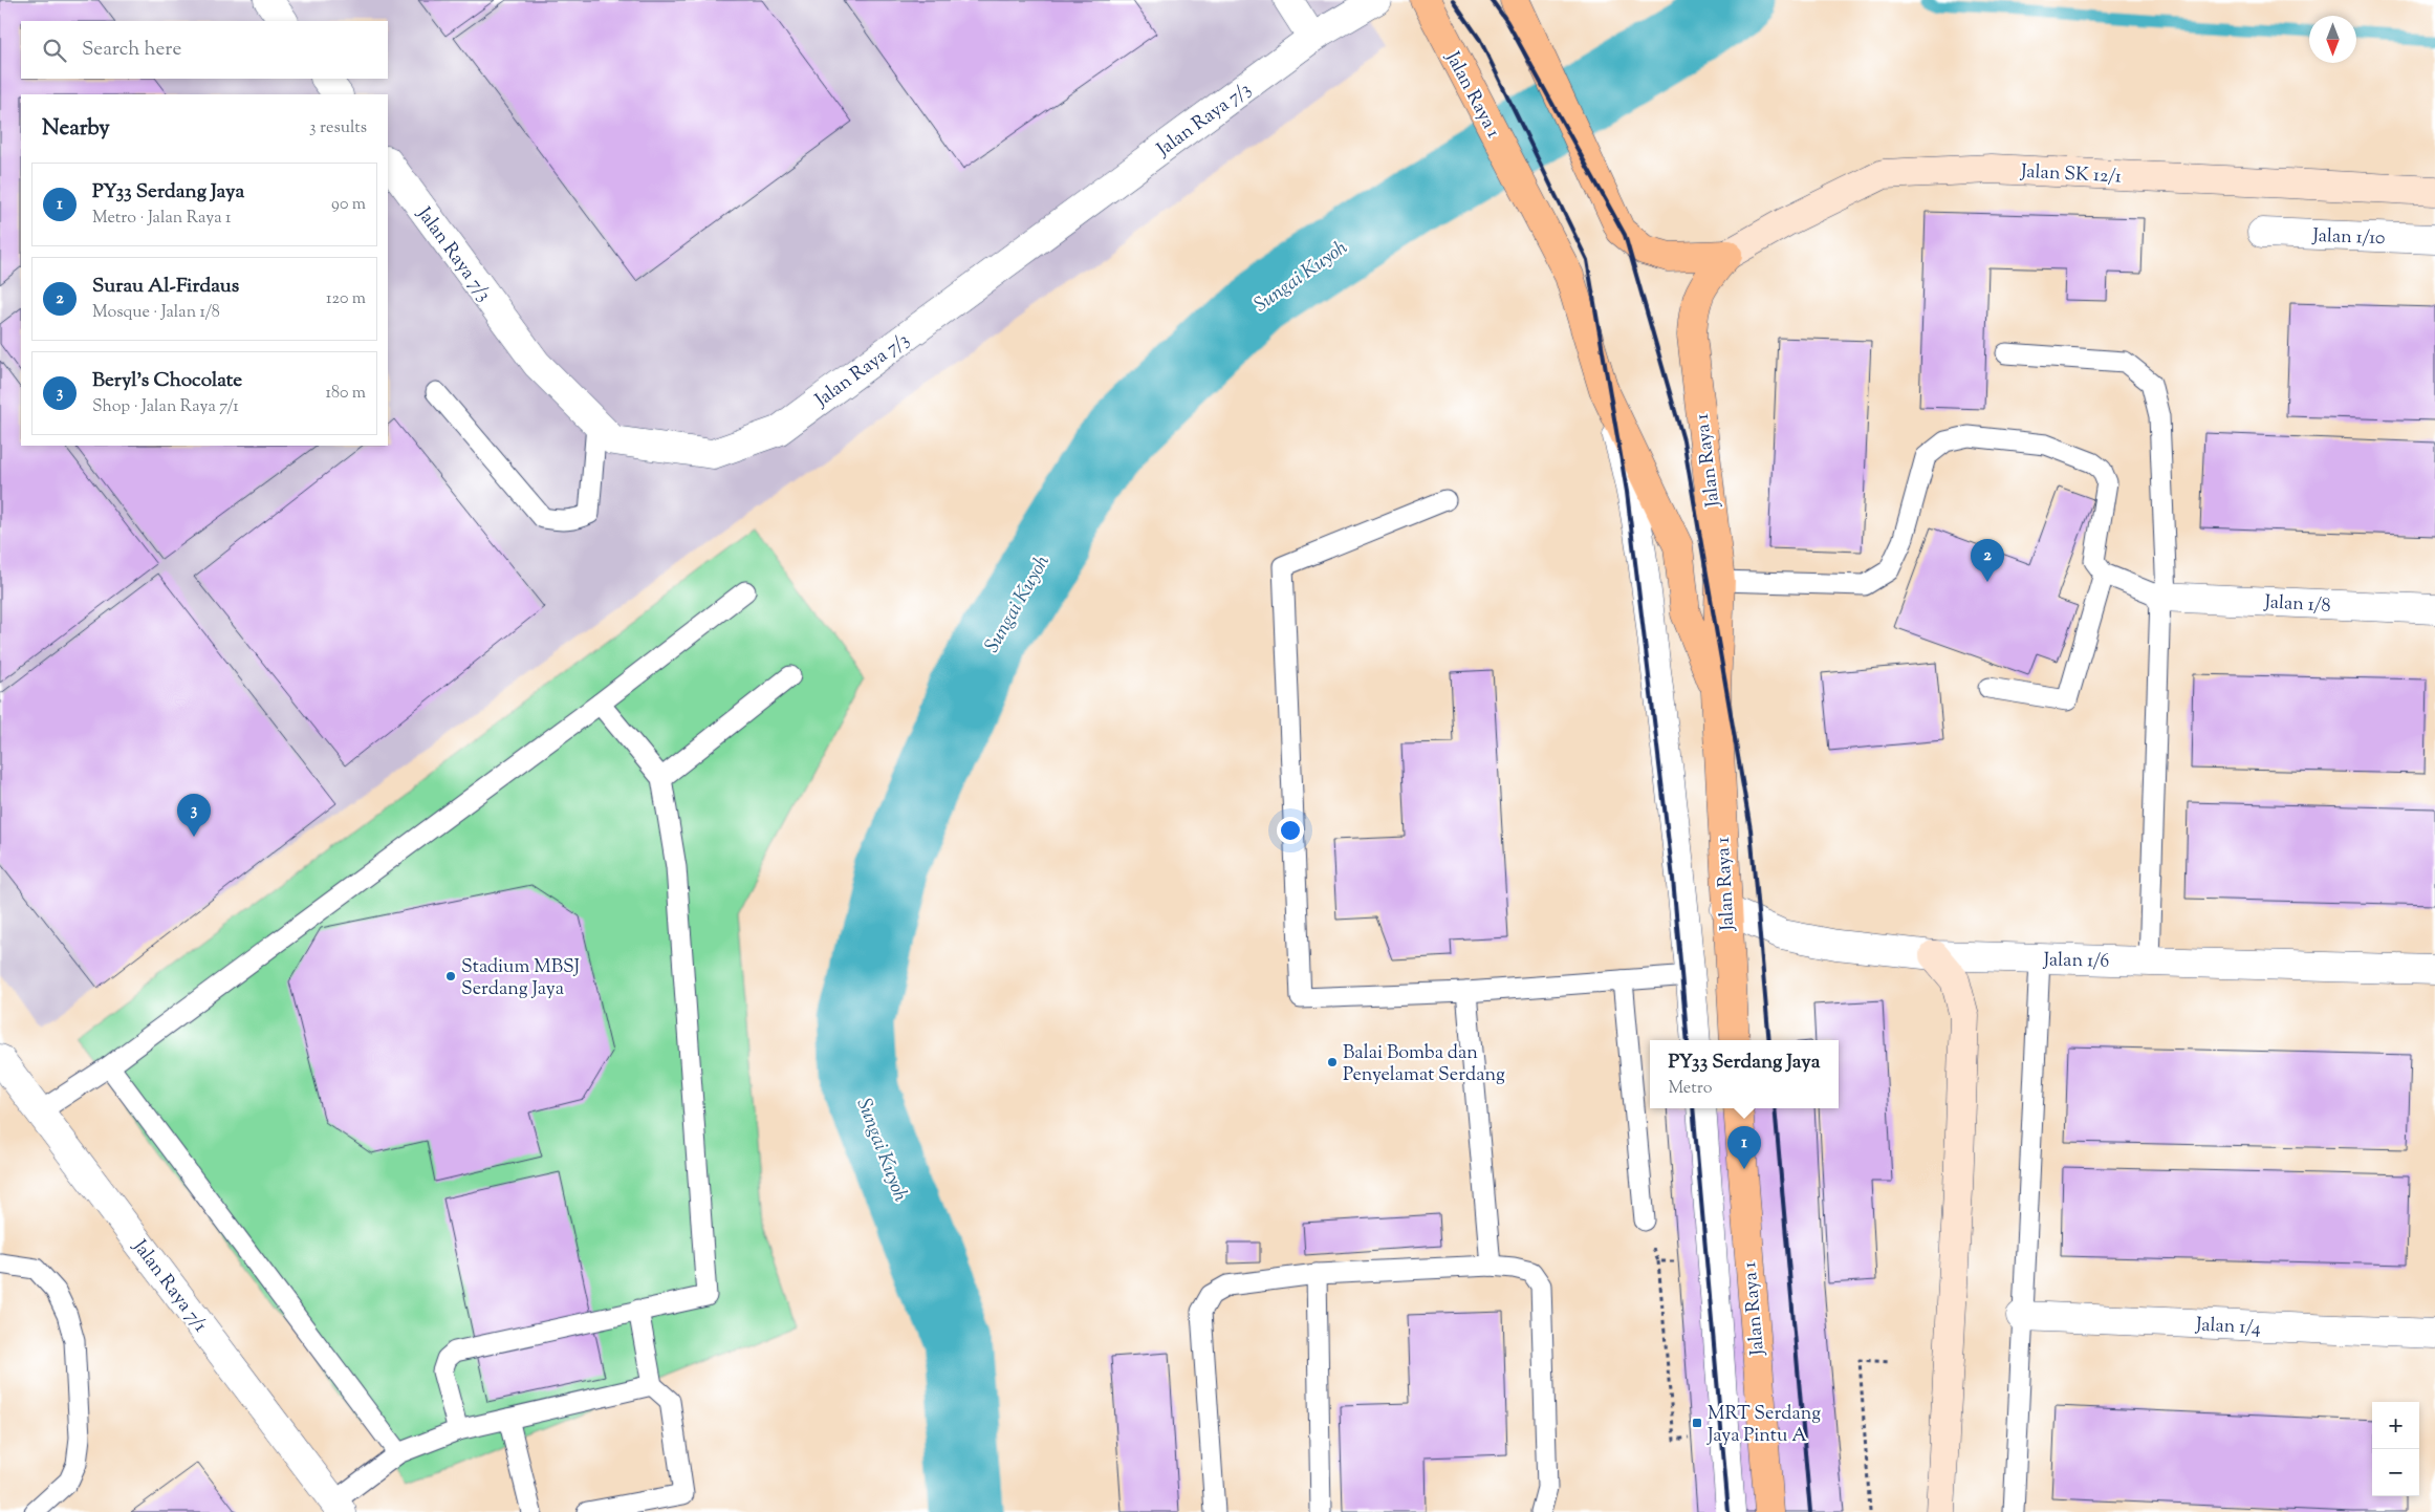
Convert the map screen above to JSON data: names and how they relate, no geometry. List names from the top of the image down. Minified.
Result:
{"streets":{"main road":["Jalan Raya 1","Jalan SK 12/1"],"street":["Jalan Raya 7/3","Jalan 1/10","Jalan 1/8","Jalan 1/6","Jalan Raya 7/1","Jalan 1/4"]},"crossings":[["Jalan Raya 1","Jalan SK 12/1"],["Jalan Raya 1","Jalan 1/6"]],"water":["Sungai Kuyoh"],"places":{"other":["Stadium MBSJ Serdang Jaya","Balai Bomba dan Penyelamat Serdang"],"transit":["MRT Serdang Jaya Pintu A"]},"north":"bottom","page":{"search":"Search here","heading":["Nearby","3 results"],"list":[{"mark":"1","name":"PY33 Serdang Jaya","note":"Metro · Jalan Raya 1","value":"90 m"},{"mark":"2","name":"Surau Al-Firdaus","note":"Mosque · Jalan 1/8","value":"120 m"},{"mark":"3","name":"Beryl's Chocolate","note":"Shop · Jalan Raya 7/1","value":"180 m"}],"pins":["2","3","1"],"popup":["PY33 Serdang Jaya","Metro"],"map_buttons":["+","−"]}}
